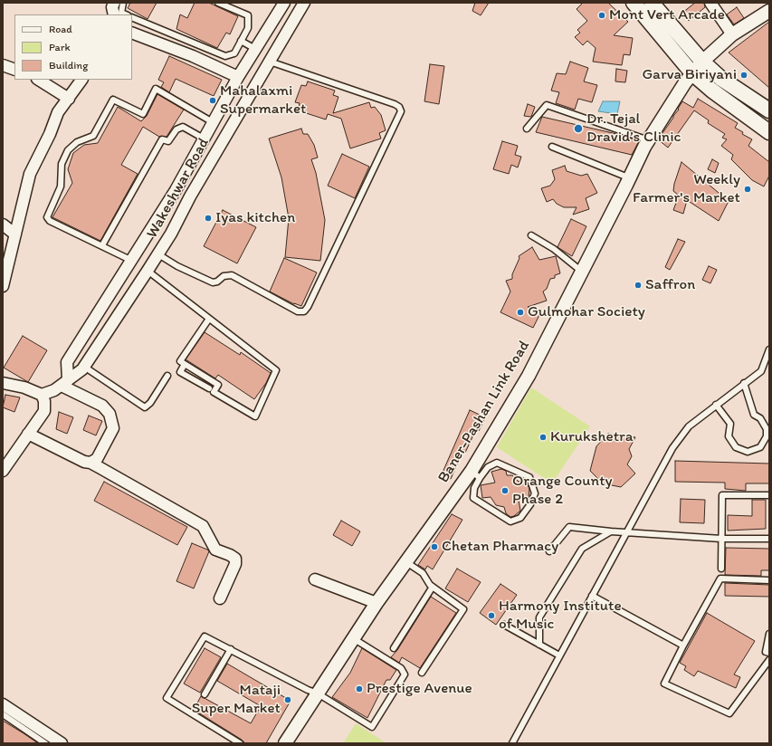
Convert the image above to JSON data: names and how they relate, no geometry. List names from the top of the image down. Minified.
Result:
{"streets":{"street":["Wakeshwar Road","Baner-Pashan Link Road"]},"places":["Mont Vert Arcade","Garva Biriyani","Mahalaxmi Supermarket","Dr. Tejal Dravid’s Clinic","Weekly Farmer's Market","Iyas kitchen","Saffron","Gulmohar Society","Kurukshetra","Orange County Phase 2","Chetan Pharmacy","Harmony Institute of Music","Prestige Avenue","Mataji Super Market"],"legend":["Road","Park","Building"]}
